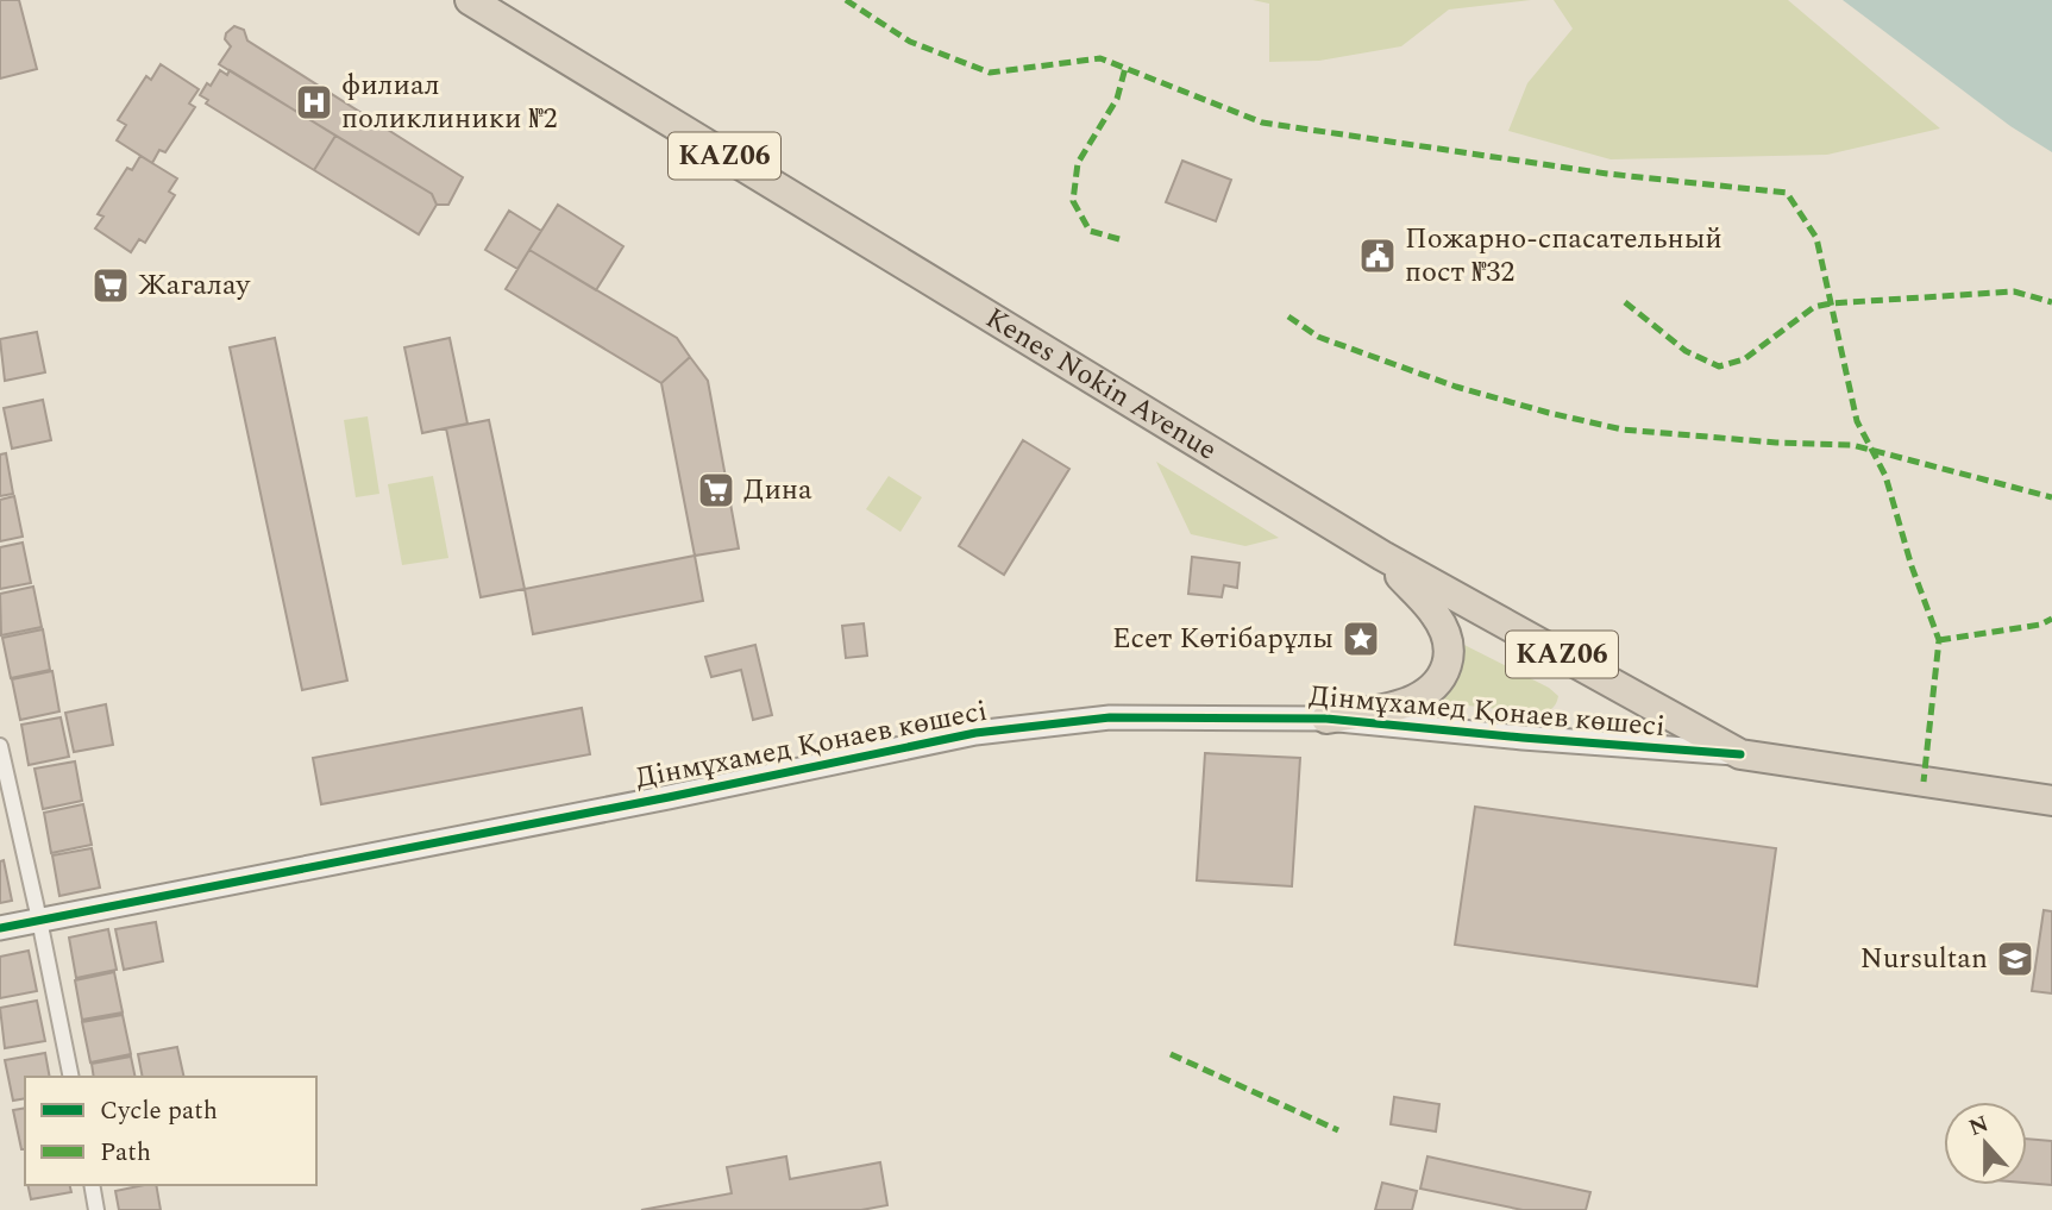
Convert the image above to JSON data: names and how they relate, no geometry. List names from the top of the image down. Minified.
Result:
{"streets":{"highway":["KАZ06","Kenes Nokin Avenue","Дінмұхамед Қонаев көшесі"]},"crossings":[["Kenes Nokin Avenue","Дінмұхамед Қонаев көшесі"]],"places":{"hospital":["филиал поликлиники №2"],"public building":["Пожарно-спасательный пост №32"],"supermarket":["Жагалау","Дина"],"place":["Есет Көтібарұлы"],"school or university":["Nursultan"]},"legend":["Cycle path","Path"],"north":"top"}
